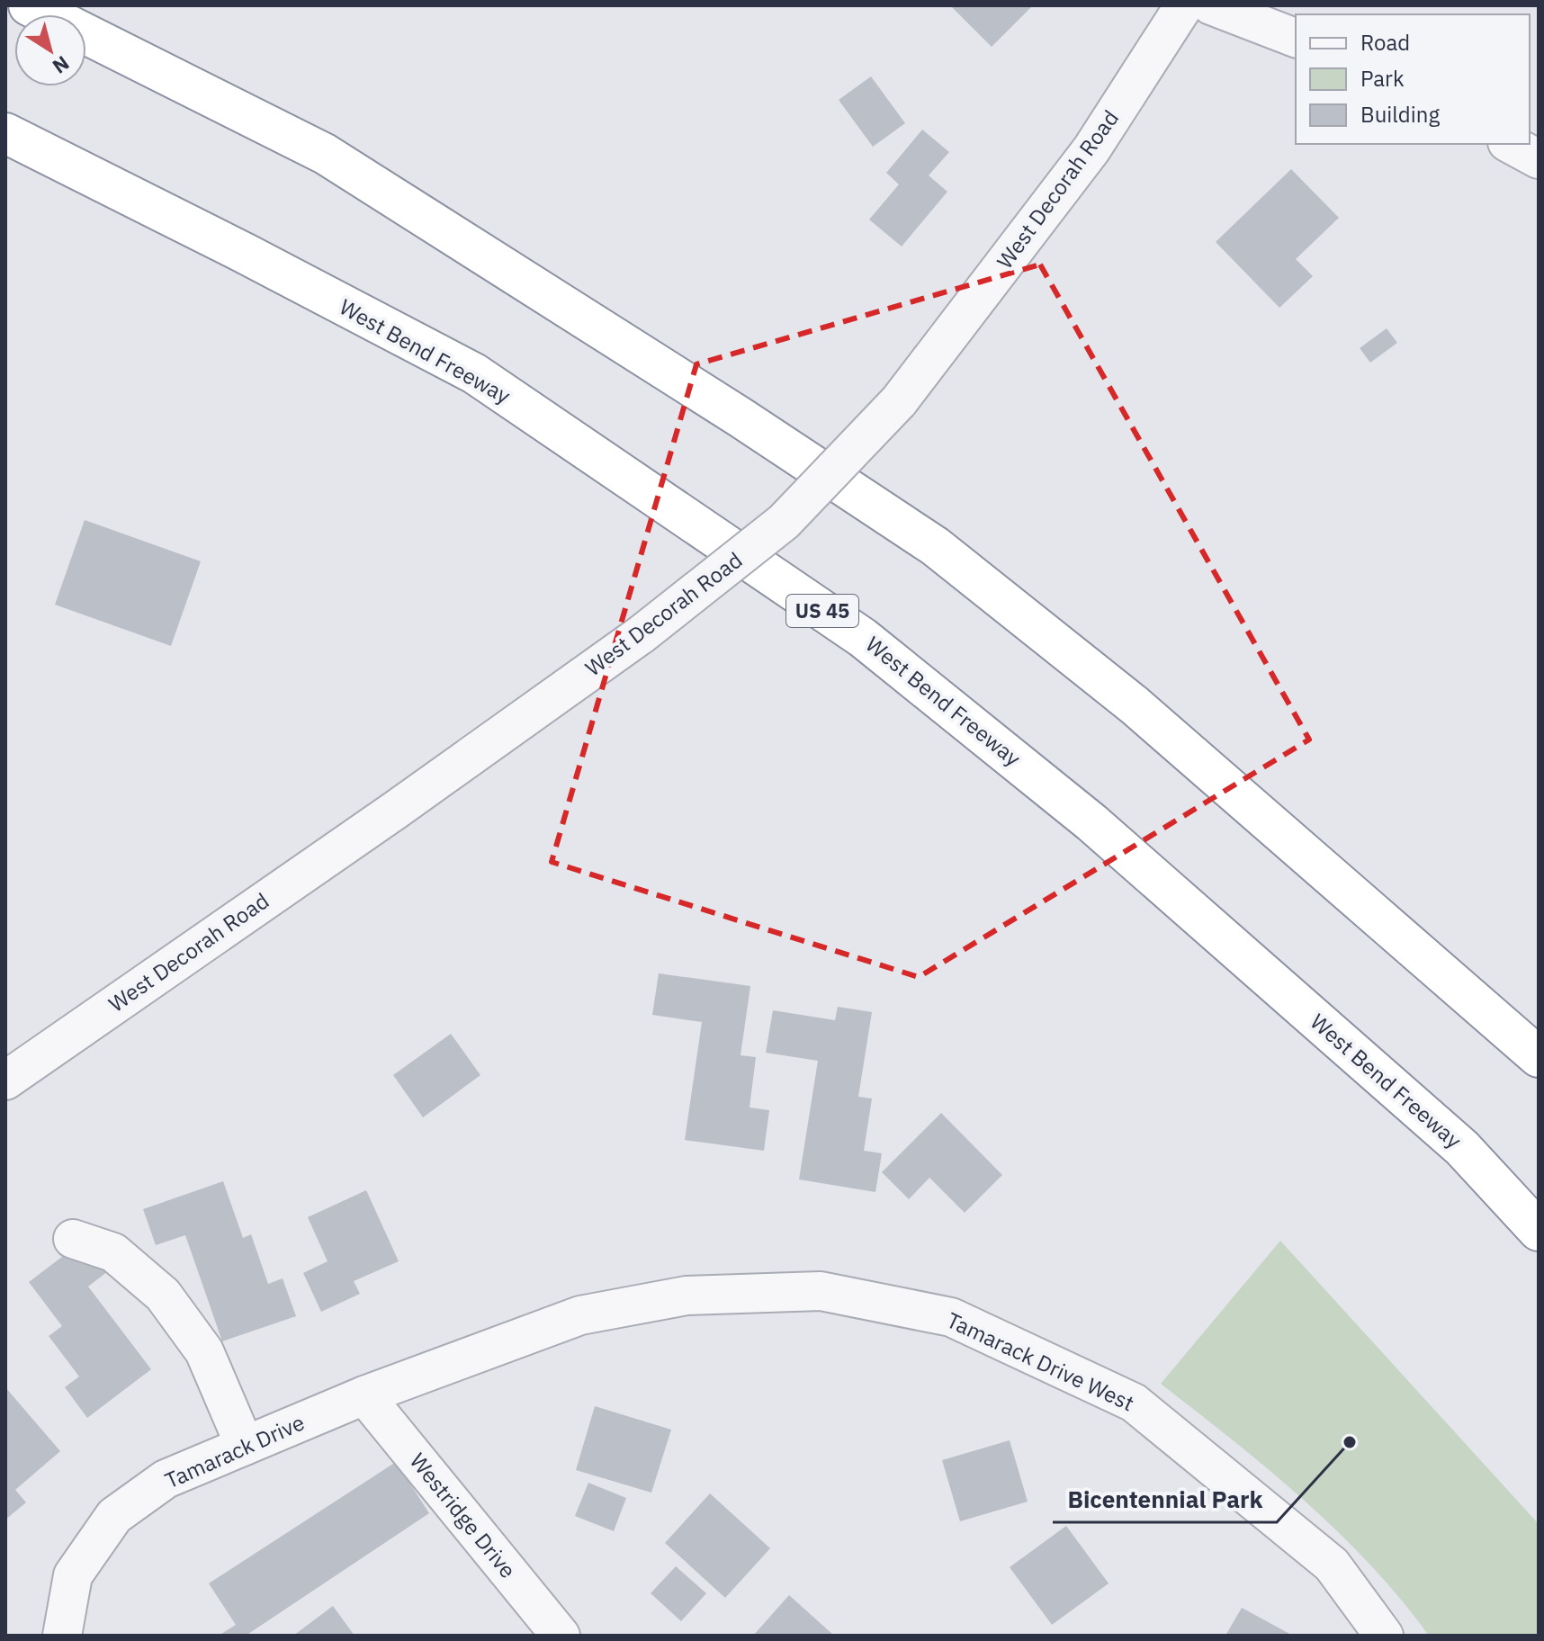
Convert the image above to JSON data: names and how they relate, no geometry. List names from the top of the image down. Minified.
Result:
{"streets":{"highway":["West Bend Freeway","US 45"],"street":["West Decorah Road","Tamarack Drive West","Tamarack Drive","Westridge Drive"]},"crossings":[["Tamarack Drive West","Tamarack Drive"],["Tamarack Drive West","Westridge Drive"],["Tamarack Drive","Westridge Drive"]],"places":["Bicentennial Park"],"legend":["Road","Park","Building"],"north":"bottom right"}
